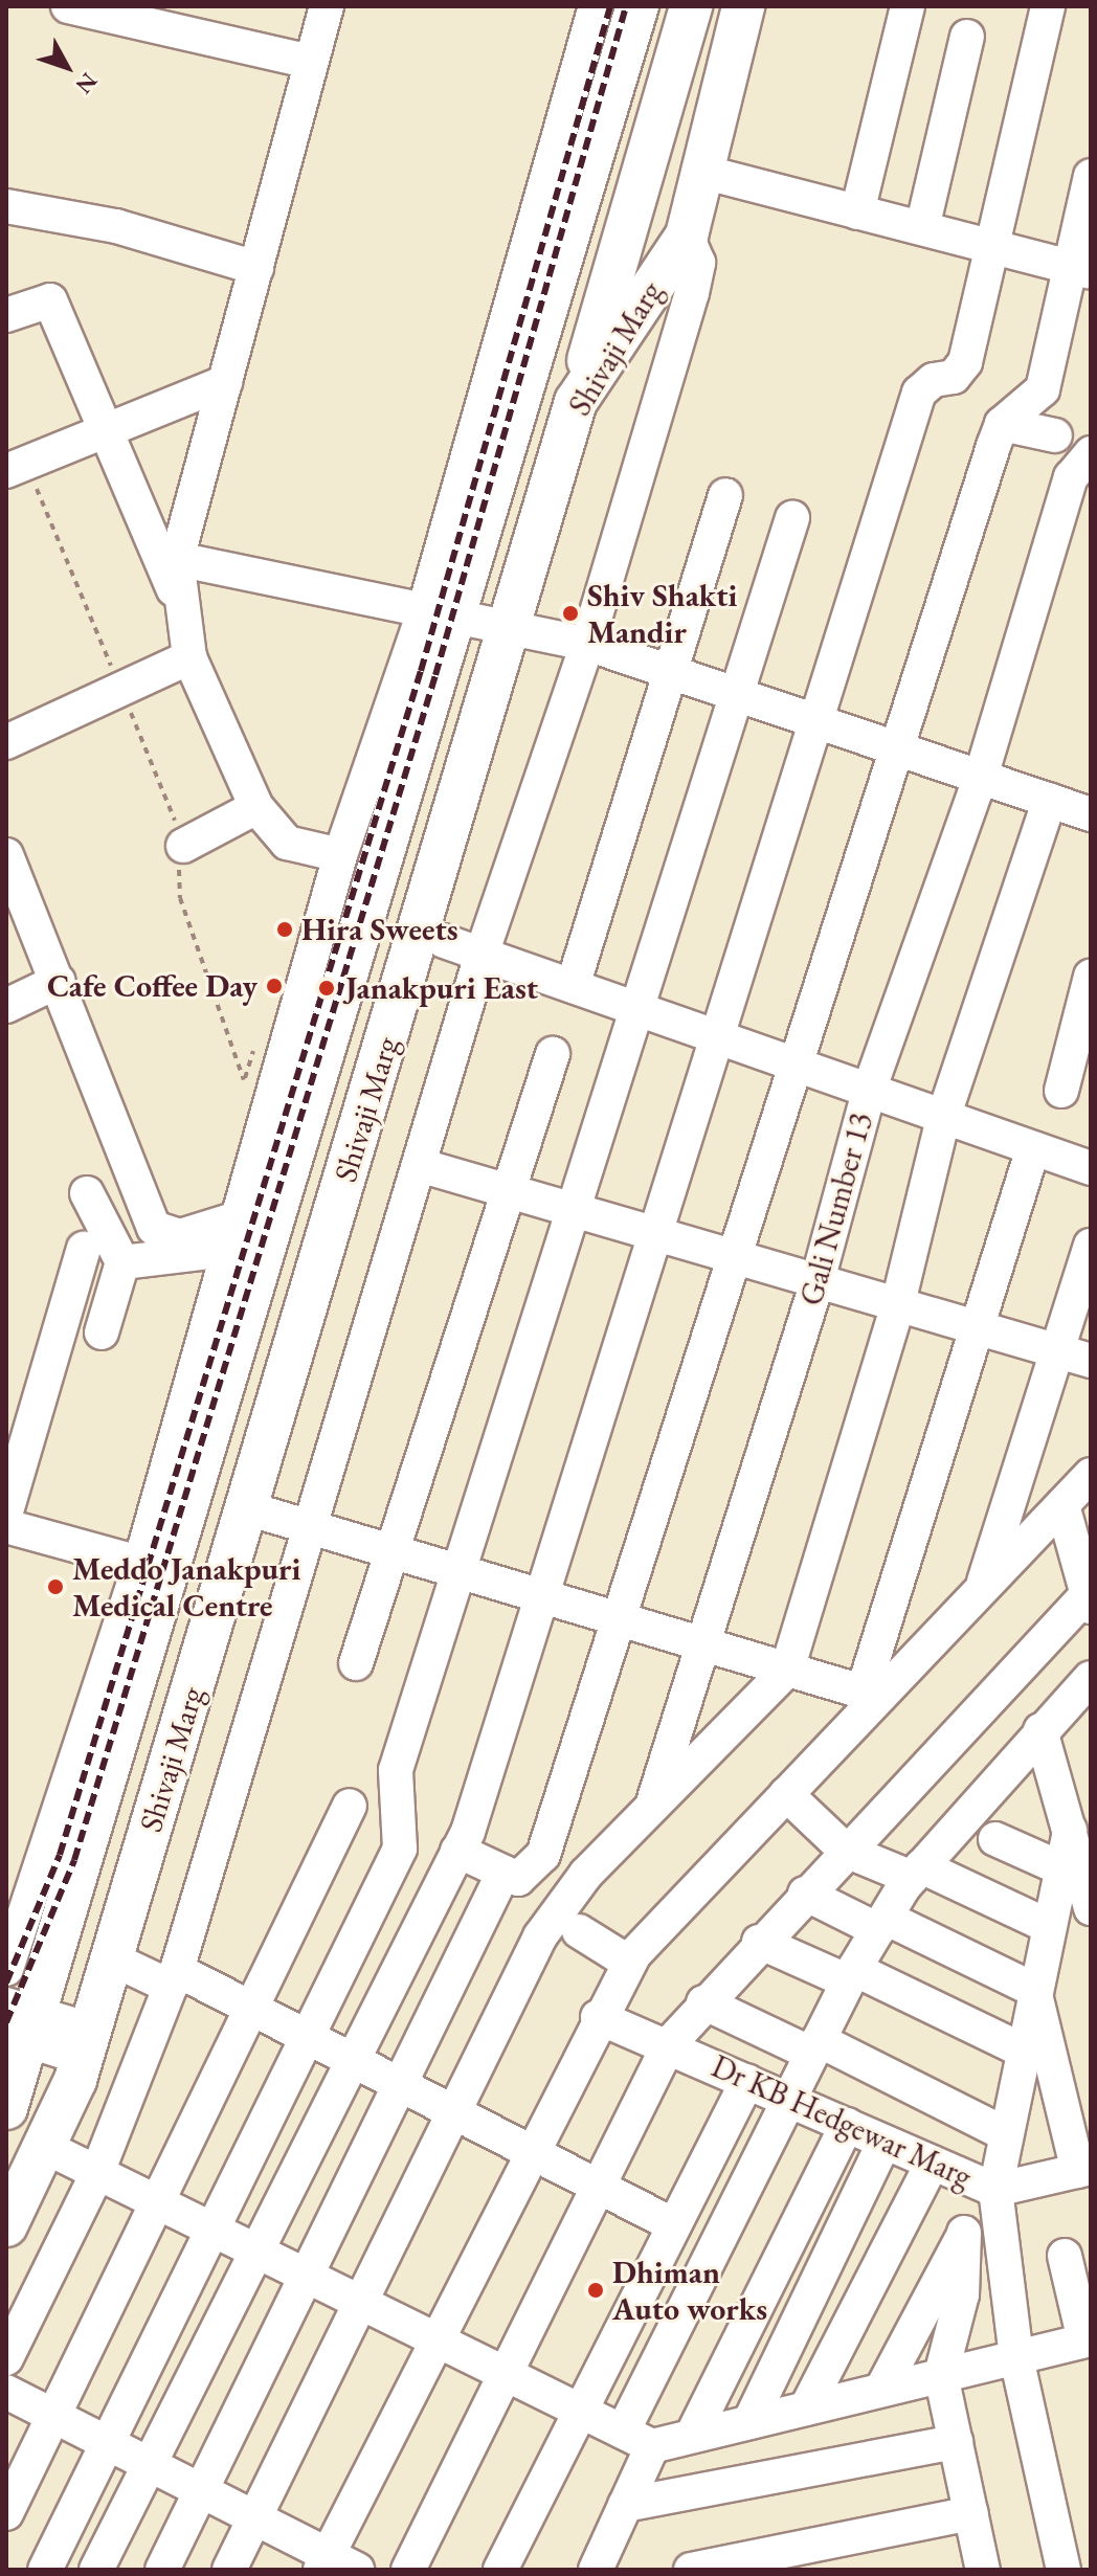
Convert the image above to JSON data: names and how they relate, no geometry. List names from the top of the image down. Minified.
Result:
{"streets":{"main road":["Shivaji Marg"],"street":["Gali Number 13","Dr KB Hedgewar Marg"]},"places":["Shiv Shakti Mandir","Hira Sweets","Cafe Coffee Day","Janakpuri East","Meddo Janakpuri Medical Centre","Dhiman Auto works"],"north":"bottom right"}
